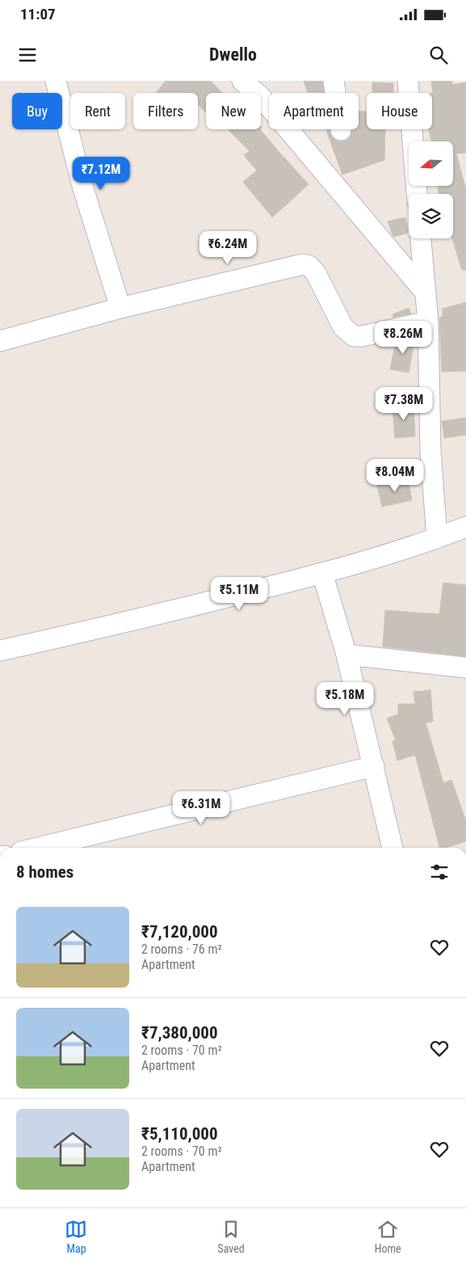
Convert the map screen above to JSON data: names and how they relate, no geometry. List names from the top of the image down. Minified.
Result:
{"north":"left","page":{"status":"11:07","header":"Dwello","chip":["Buy","Rent","Filters","New","Apartment","House"],"price":["₹7.12M","₹6.24M","₹8.26M","₹7.38M","₹8.04M","₹5.11M","₹5.18M","₹6.31M"],"heading":"8 homes","list":[{"name":"₹7,120,000","note":"2 rooms · 76 m² · Apartment"},{"name":"₹7,380,000","note":"2 rooms · 70 m² · Apartment"},{"name":"₹5,110,000","note":"2 rooms · 70 m² · Apartment"}],"tabs":["Map","Saved","Home"]}}
